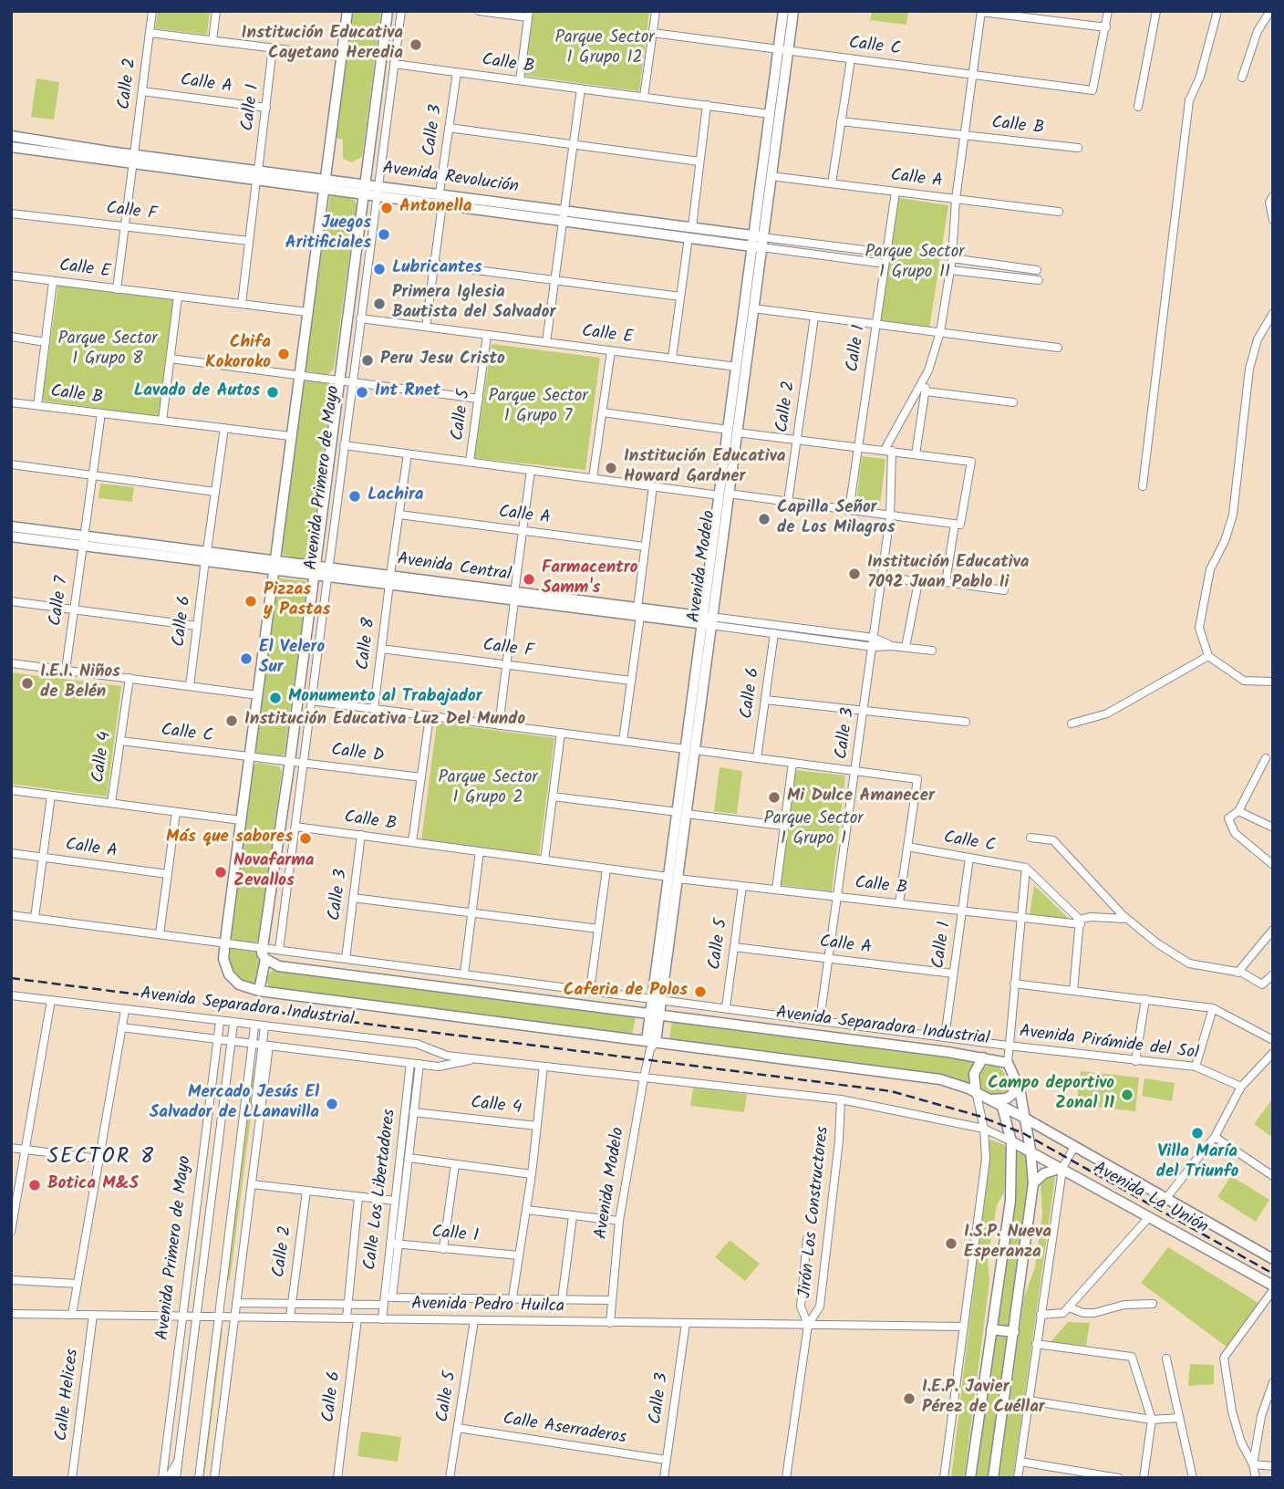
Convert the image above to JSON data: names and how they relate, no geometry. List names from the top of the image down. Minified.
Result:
{"streets":{"main road":["Avenida Revolución","Avenida Primero de Mayo","Avenida Modelo","Avenida Central","Avenida Separadora Industrial","Avenida La Unión"],"street":["Calle C","Calle B","Calle 2","Calle A","Calle 1","Calle 3","Calle F","Calle E","Calle 5","Calle 7","Calle 6","Calle 8","Calle D","Calle 4","Avenida Pirámide del Sol","Calle Los Libertadores","Jirón Los Constructores","Avenida Pedro Huilca","Calle Helices","Calle Aserraderos"]},"crossings":[["Calle C","Calle 1"],["Calle C","Avenida Primero de Mayo"],["Calle C","Avenida Modelo"],["Calle C","Calle D"],["Calle C","Calle 4"],["Calle B","Calle 1"],["Calle B","Calle 3"],["Calle B","Calle 5"],["Calle B","Avenida Primero de Mayo"],["Calle B","Avenida Modelo"],["Calle 2","Calle A"],["Calle 2","Avenida Revolución"],["Calle 2","Avenida Pedro Huilca"],["Calle A","Calle 1"],["Calle A","Calle 3"],["Calle A","Calle 5"],["Calle A","Avenida Modelo"],["Calle 1","Avenida Revolución"],["Calle 1","Avenida Separadora Industrial"],["Calle 1","Calle Los Libertadores"],["Calle 3","Avenida Revolución"],["Calle 3","Avenida Central"],["Calle 3","Avenida Separadora Industrial"],["Calle 3","Avenida Pedro Huilca"],["Calle 3","Calle Aserraderos"],["Avenida Revolución","Avenida Primero de Mayo"],["Avenida Revolución","Avenida Modelo"],["Calle F","Calle 8"],["Calle E","Calle 5"],["Calle E","Avenida Primero de Mayo"],["Calle E","Avenida Modelo"],["Calle 5","Avenida Separadora Industrial"],["Calle 5","Avenida Pedro Huilca"],["Calle 5","Calle Aserraderos"],["Avenida Primero de Mayo","Avenida Central"],["Avenida Primero de Mayo","Calle D"],["Avenida Primero de Mayo","Avenida Separadora Industrial"],["Avenida Primero de Mayo","Avenida Pedro Huilca"],["Avenida Modelo","Avenida Central"],["Avenida Modelo","Avenida Separadora Industrial"],["Avenida Modelo","Avenida Pedro Huilca"],["Avenida Central","Calle 7"],["Avenida Central","Calle 6"],["Avenida Central","Calle 8"],["Calle 6","Avenida Pedro Huilca"],["Calle 4","Calle Los Libertadores"],["Avenida Separadora Industrial","Avenida Pirámide del Sol"],["Avenida Separadora Industrial","Calle Los Libertadores"],["Avenida Separadora Industrial","Avenida La Unión"],["Avenida Separadora Industrial","Jirón Los Constructores"],["Calle Los Libertadores","Avenida Pedro Huilca"],["Jirón Los Constructores","Avenida Pedro Huilca"],["Avenida Pedro Huilca","Calle Helices"]],"districts":["SECTOR 8"],"parks":["Parque Sector 1 Grupo 12","Parque Sector 1 Grupo 11","Parque Sector 1 Grupo 8","Parque Sector 1 Grupo 7","Parque Sector 1 Grupo 2","Parque Sector 1 Grupo 1"],"places":["Institución Educativa Cayetano Heredia","Antonella","Juegos Aritificiales","Lubricantes","Primera Iglesia Bautista del Salvador","Chifa Kokoroko","Peru Jesu Cristo","Lavado de Autos","Int Rnet","Institución Educativa Howard Gardner","Lachira","Capilla Señor de Los Milagros","Institución Educativa 7092 Juan Pablo Ii","Farmacentro Samm's","Pizzas y Pastas","El Velero Sur","I.E.I. Niños de Belén","Monumento al Trabajador","Institución Educativa Luz Del Mundo","Mi Dulce Amanecer","Más que sabores","Novafarma Zevallos","Caferia de Polos","Campo deportivo Zonal 11","Mercado Jesús El Salvador de LLanavilla","Villa María del Triunfo","Botica M&S","I.S.P. Nueva Esperanza","I.E.P. Javier Pérez de Cuéllar"]}
